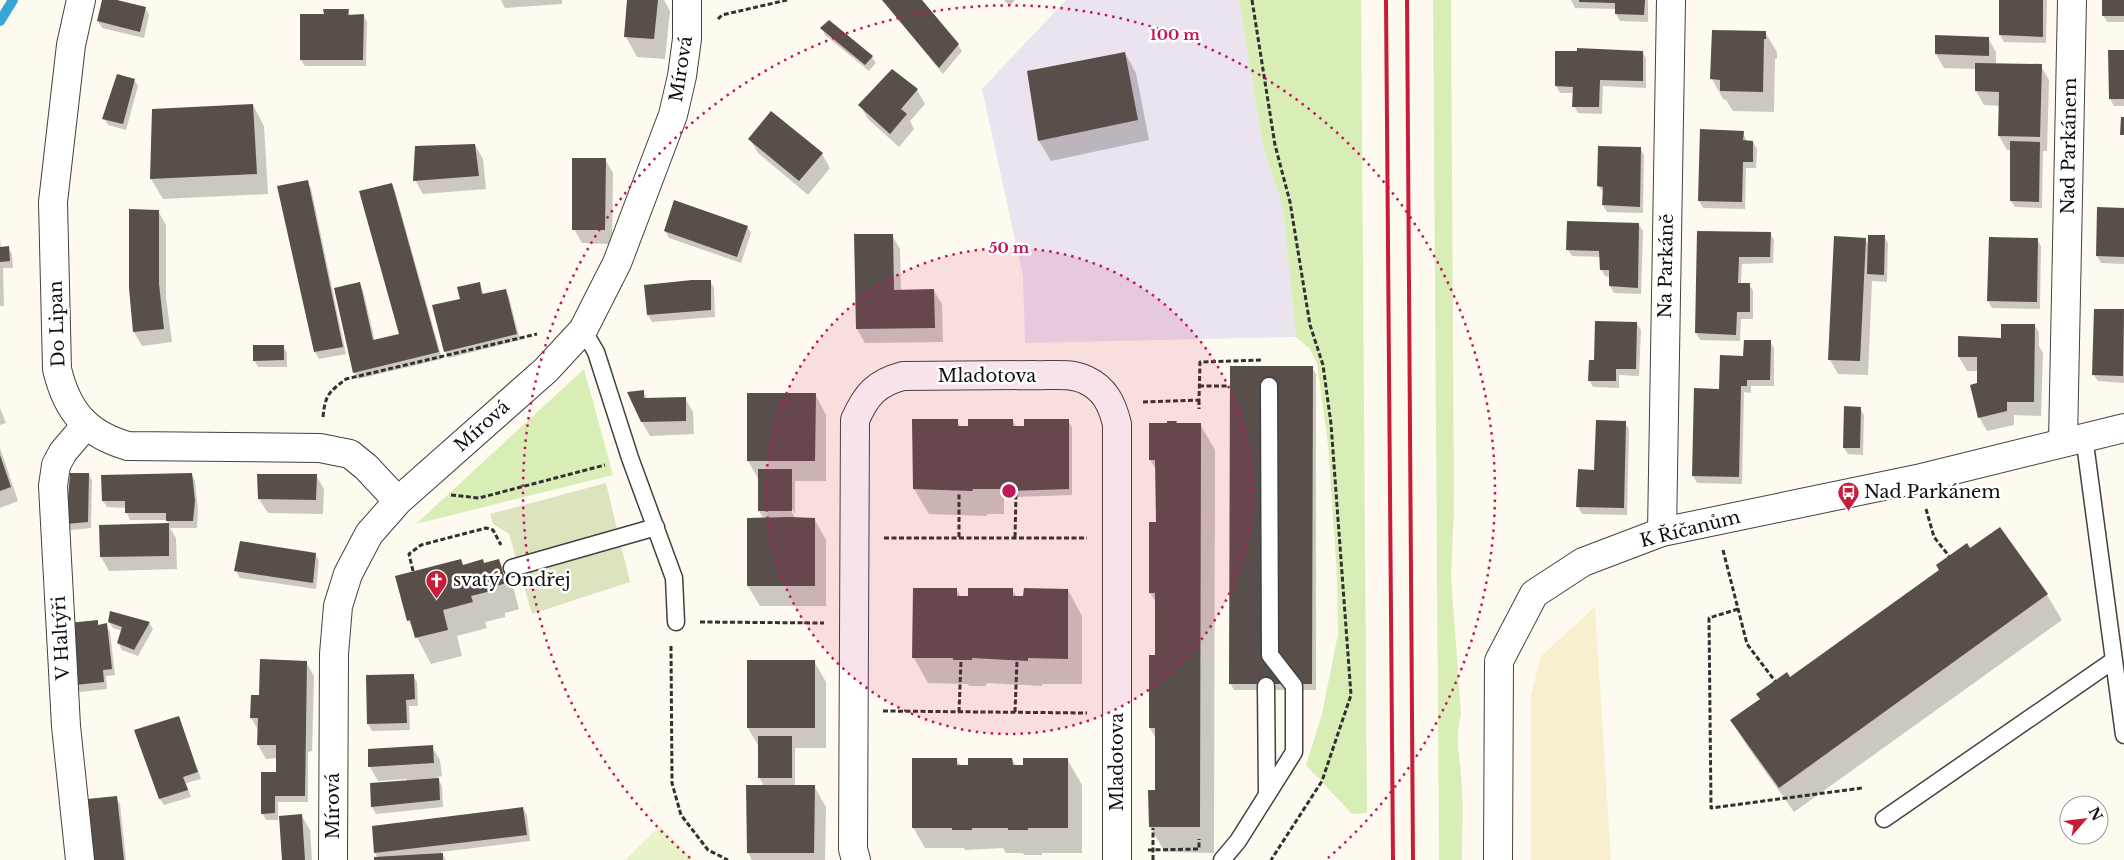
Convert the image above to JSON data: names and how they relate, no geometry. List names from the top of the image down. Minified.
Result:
{"streets":{"street":["Mírová","Nad Parkánem","Na Parkáně","Do Lipan","Mladotova","K Říčanům","V Haltýři"]},"crossings":[["Mírová","Do Lipan"],["Nad Parkánem","K Říčanům"],["Na Parkáně","K Říčanům"],["Do Lipan","V Haltýři"]],"places":{"bus stop":["Nad Parkánem"],"church":["svatý Ondřej"]},"north":"top right","rings":["100 m","50 m"]}
